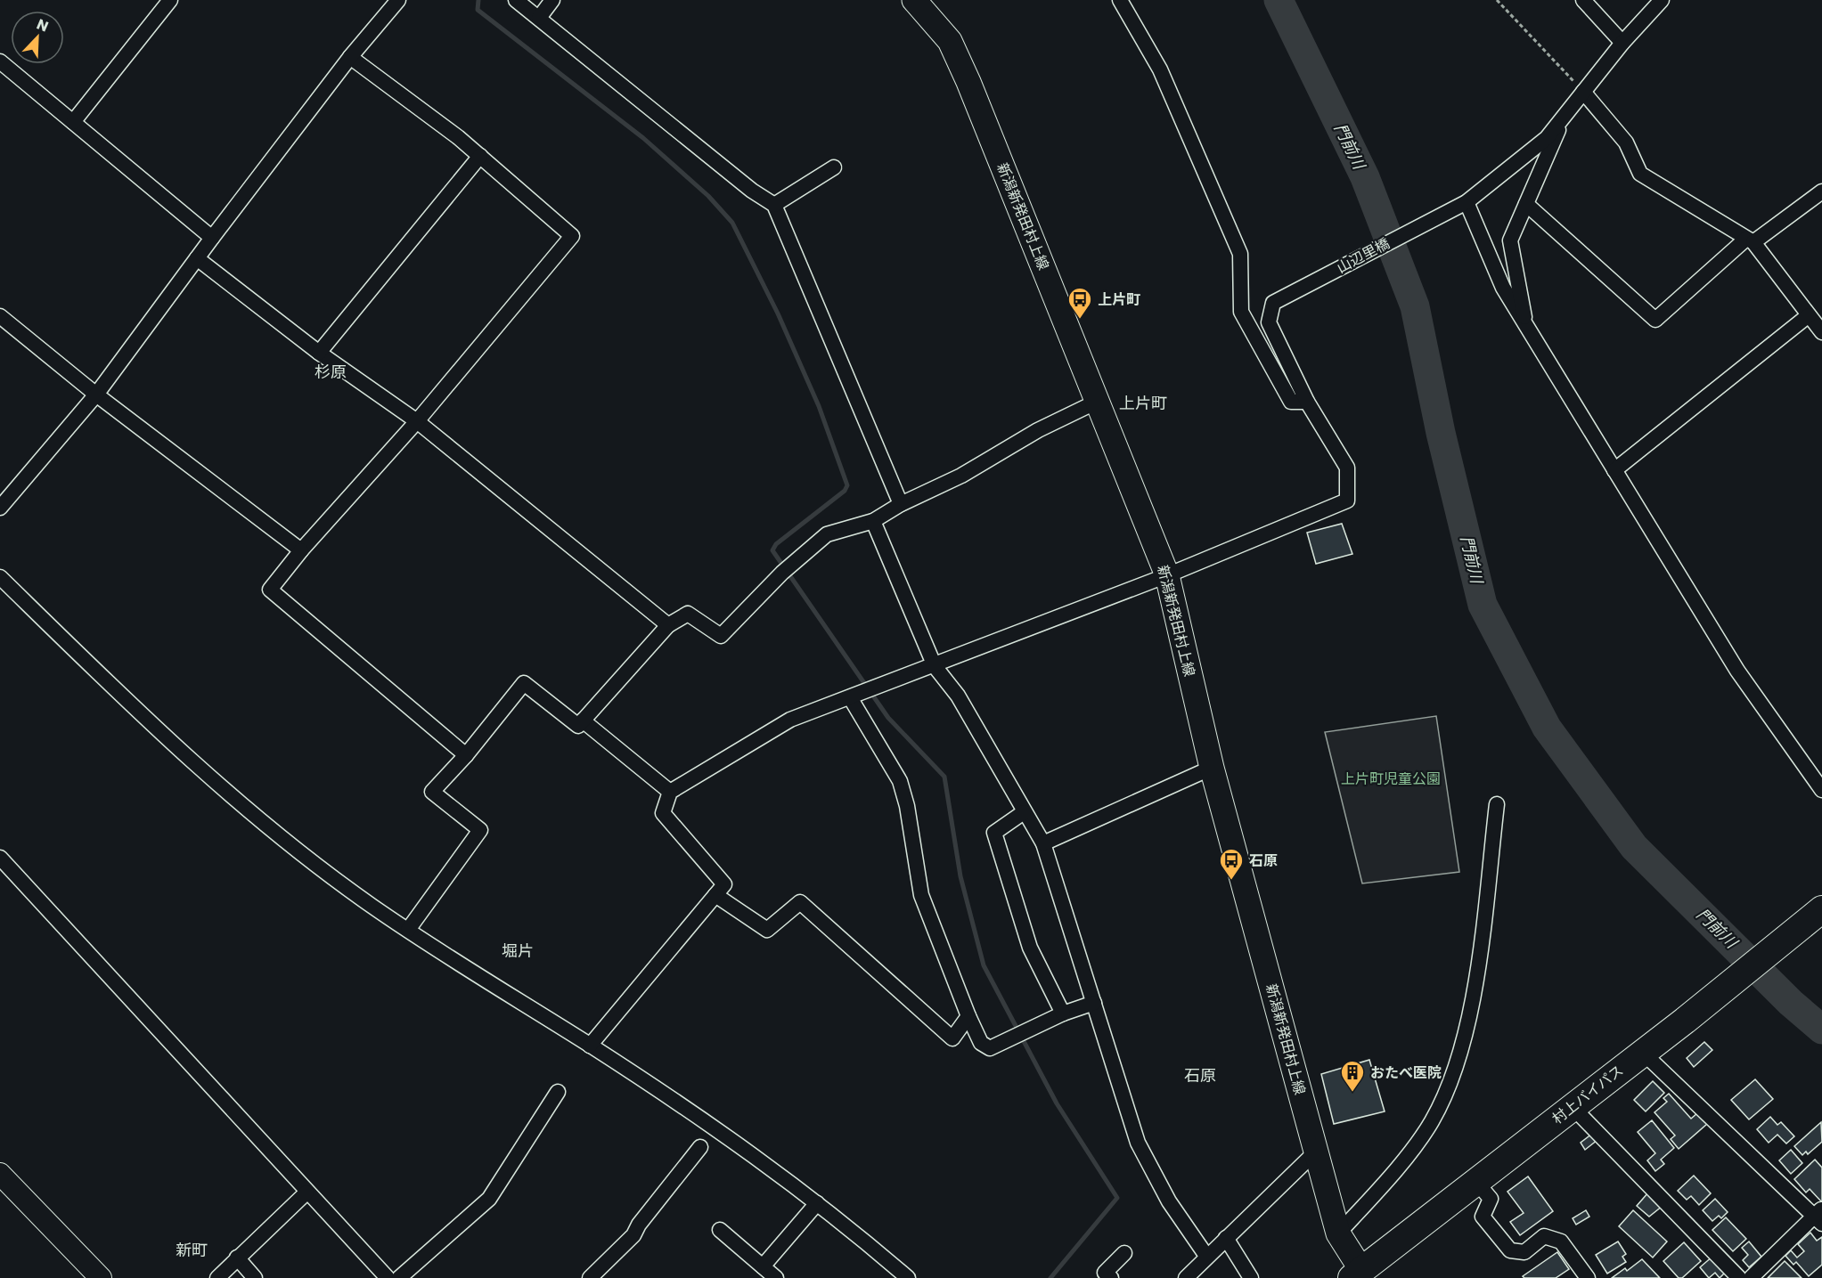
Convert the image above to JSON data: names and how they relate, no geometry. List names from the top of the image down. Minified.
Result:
{"streets":{"highway":["村上バイパス"],"main road":["新潟新発田村上線"],"street":["山辺里橋"]},"crossings":[["新潟新発田村上線","村上バイパス"]],"districts":["杉原","上片町","堀片","石原","新町"],"water":["門前川"],"parks":["上片町児童公園"],"places":{"bus stop":["上片町","石原"],"building":["おたべ医院"]},"north":"top right"}
